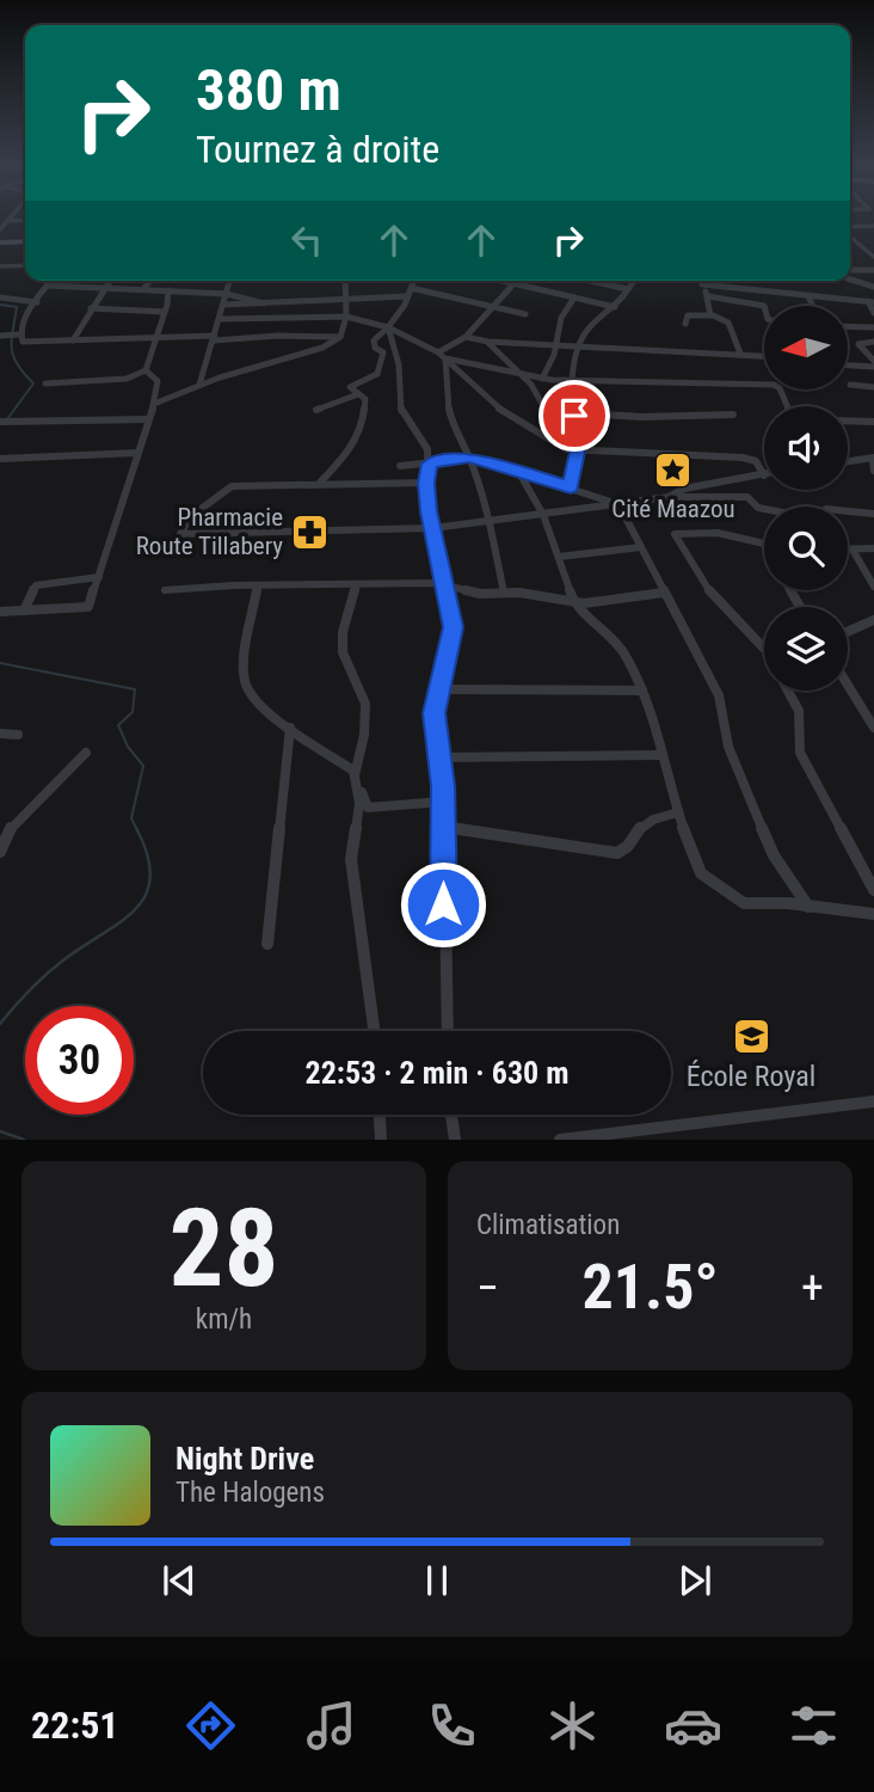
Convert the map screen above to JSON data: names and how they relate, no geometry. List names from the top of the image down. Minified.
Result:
{"places":{"place":["Cité Maazou"],"pharmacy":["Pharmacie Route Tillabery"],"school or university":["École Royal"]},"north":"left","page":{"turn":["380 m","Tournez à droite"],"limit":"30","trip":"22:53 · 2 min · 630 m","tile":[["28","km/h"],"Climatisation"],"heat":["−","21.5°","+"],"song":["Night Drive","The Halogens"],"tabs":"22:51"}}
